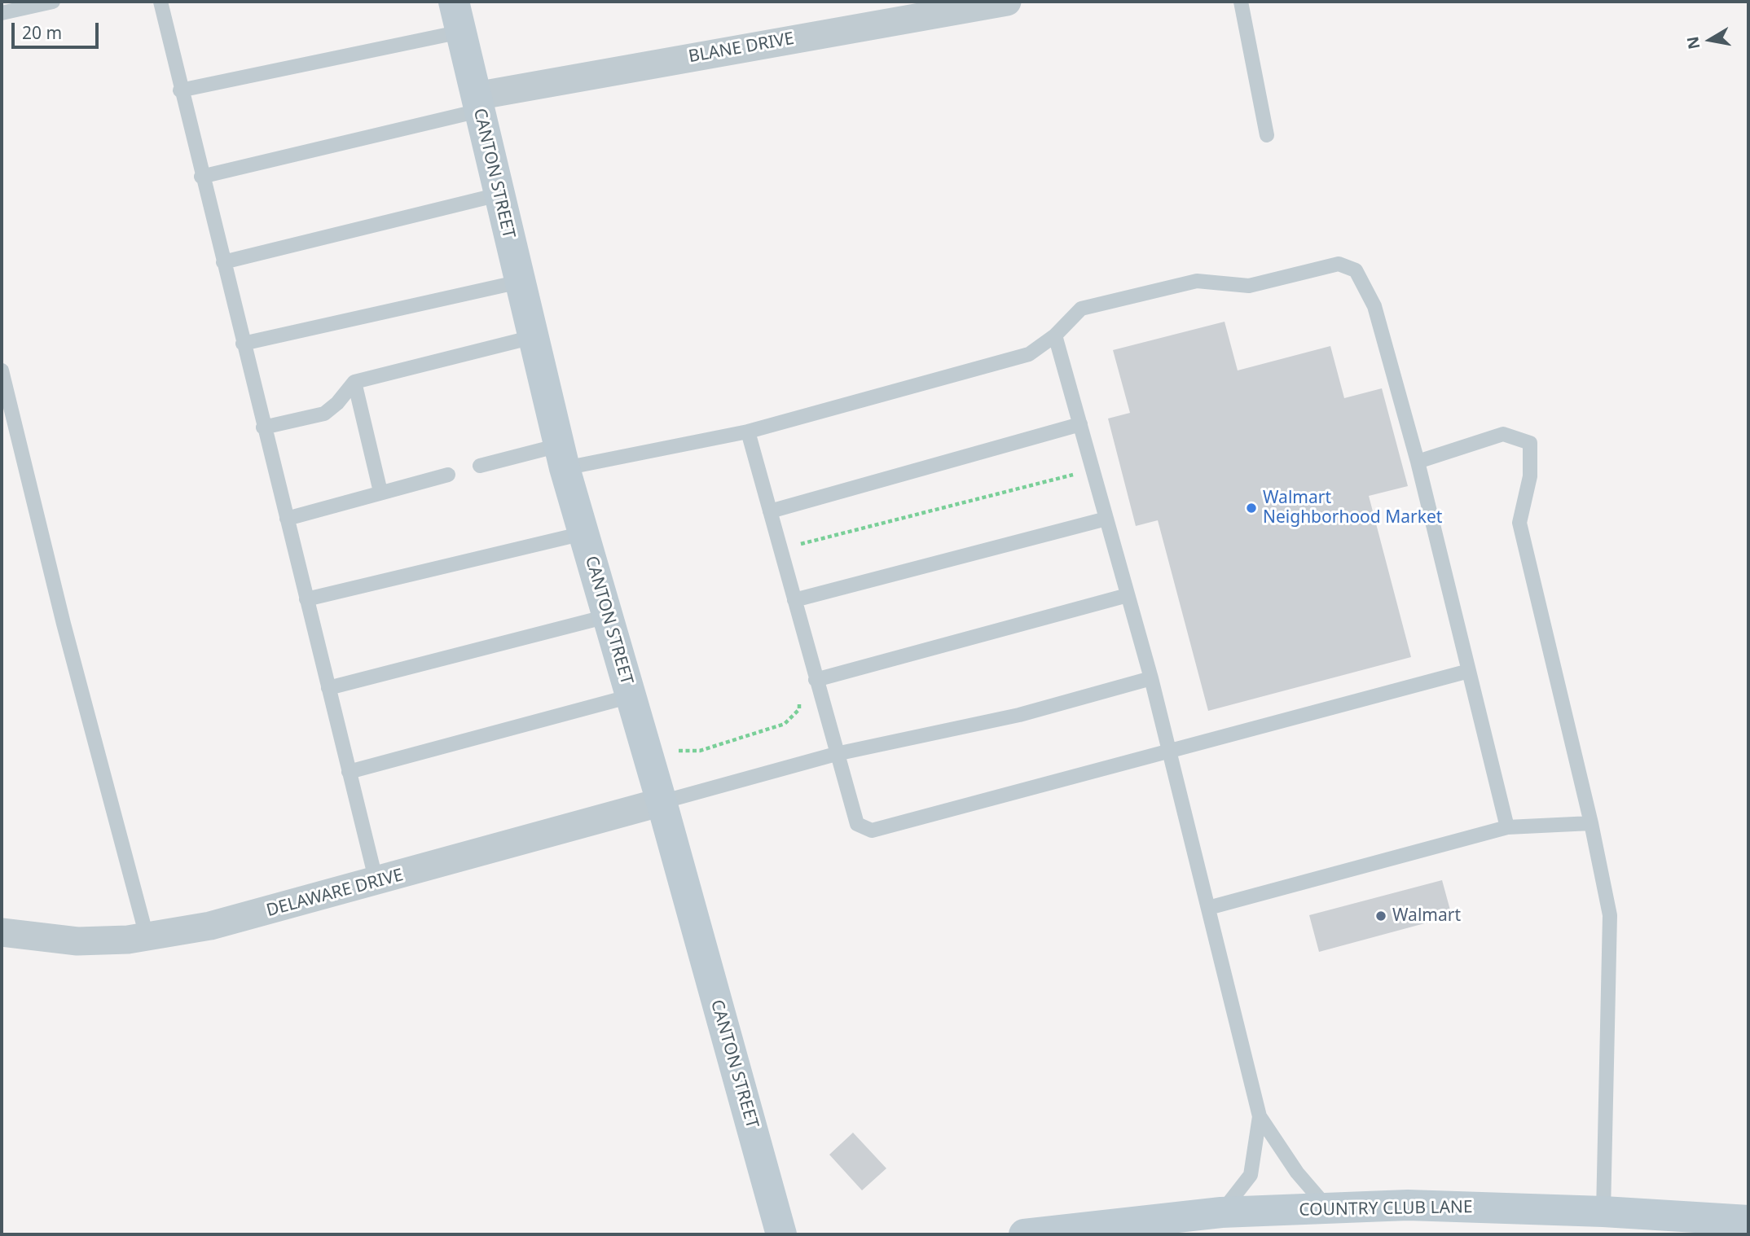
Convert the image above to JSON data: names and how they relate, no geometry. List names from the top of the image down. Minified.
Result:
{"streets":{"main road":["CANTON STREET","COUNTRY CLUB LANE"],"street":["BLANE DRIVE","DELAWARE DRIVE"]},"crossings":[["BLANE DRIVE","CANTON STREET"],["CANTON STREET","DELAWARE DRIVE"]],"places":["Walmart Neighborhood Market","Walmart"],"scale_bar":"20 m","north":"left"}
